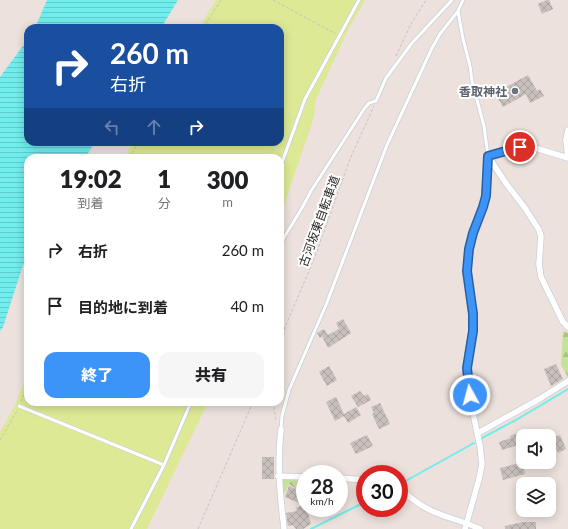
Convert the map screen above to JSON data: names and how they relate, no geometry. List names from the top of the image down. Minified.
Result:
{"streets":{"path":["古河坂東自転車道"]},"places":["香取神社"],"page":{"turn":["260 m","右折"],"eta":["19:02","到着","1","分","300","m"],"list":[{"name":"右折","value":"260 m"},{"name":"目的地に到着","value":"40 m"}],"buttons":["終了","共有"],"speed":"28 km/h","limit":"30"}}
